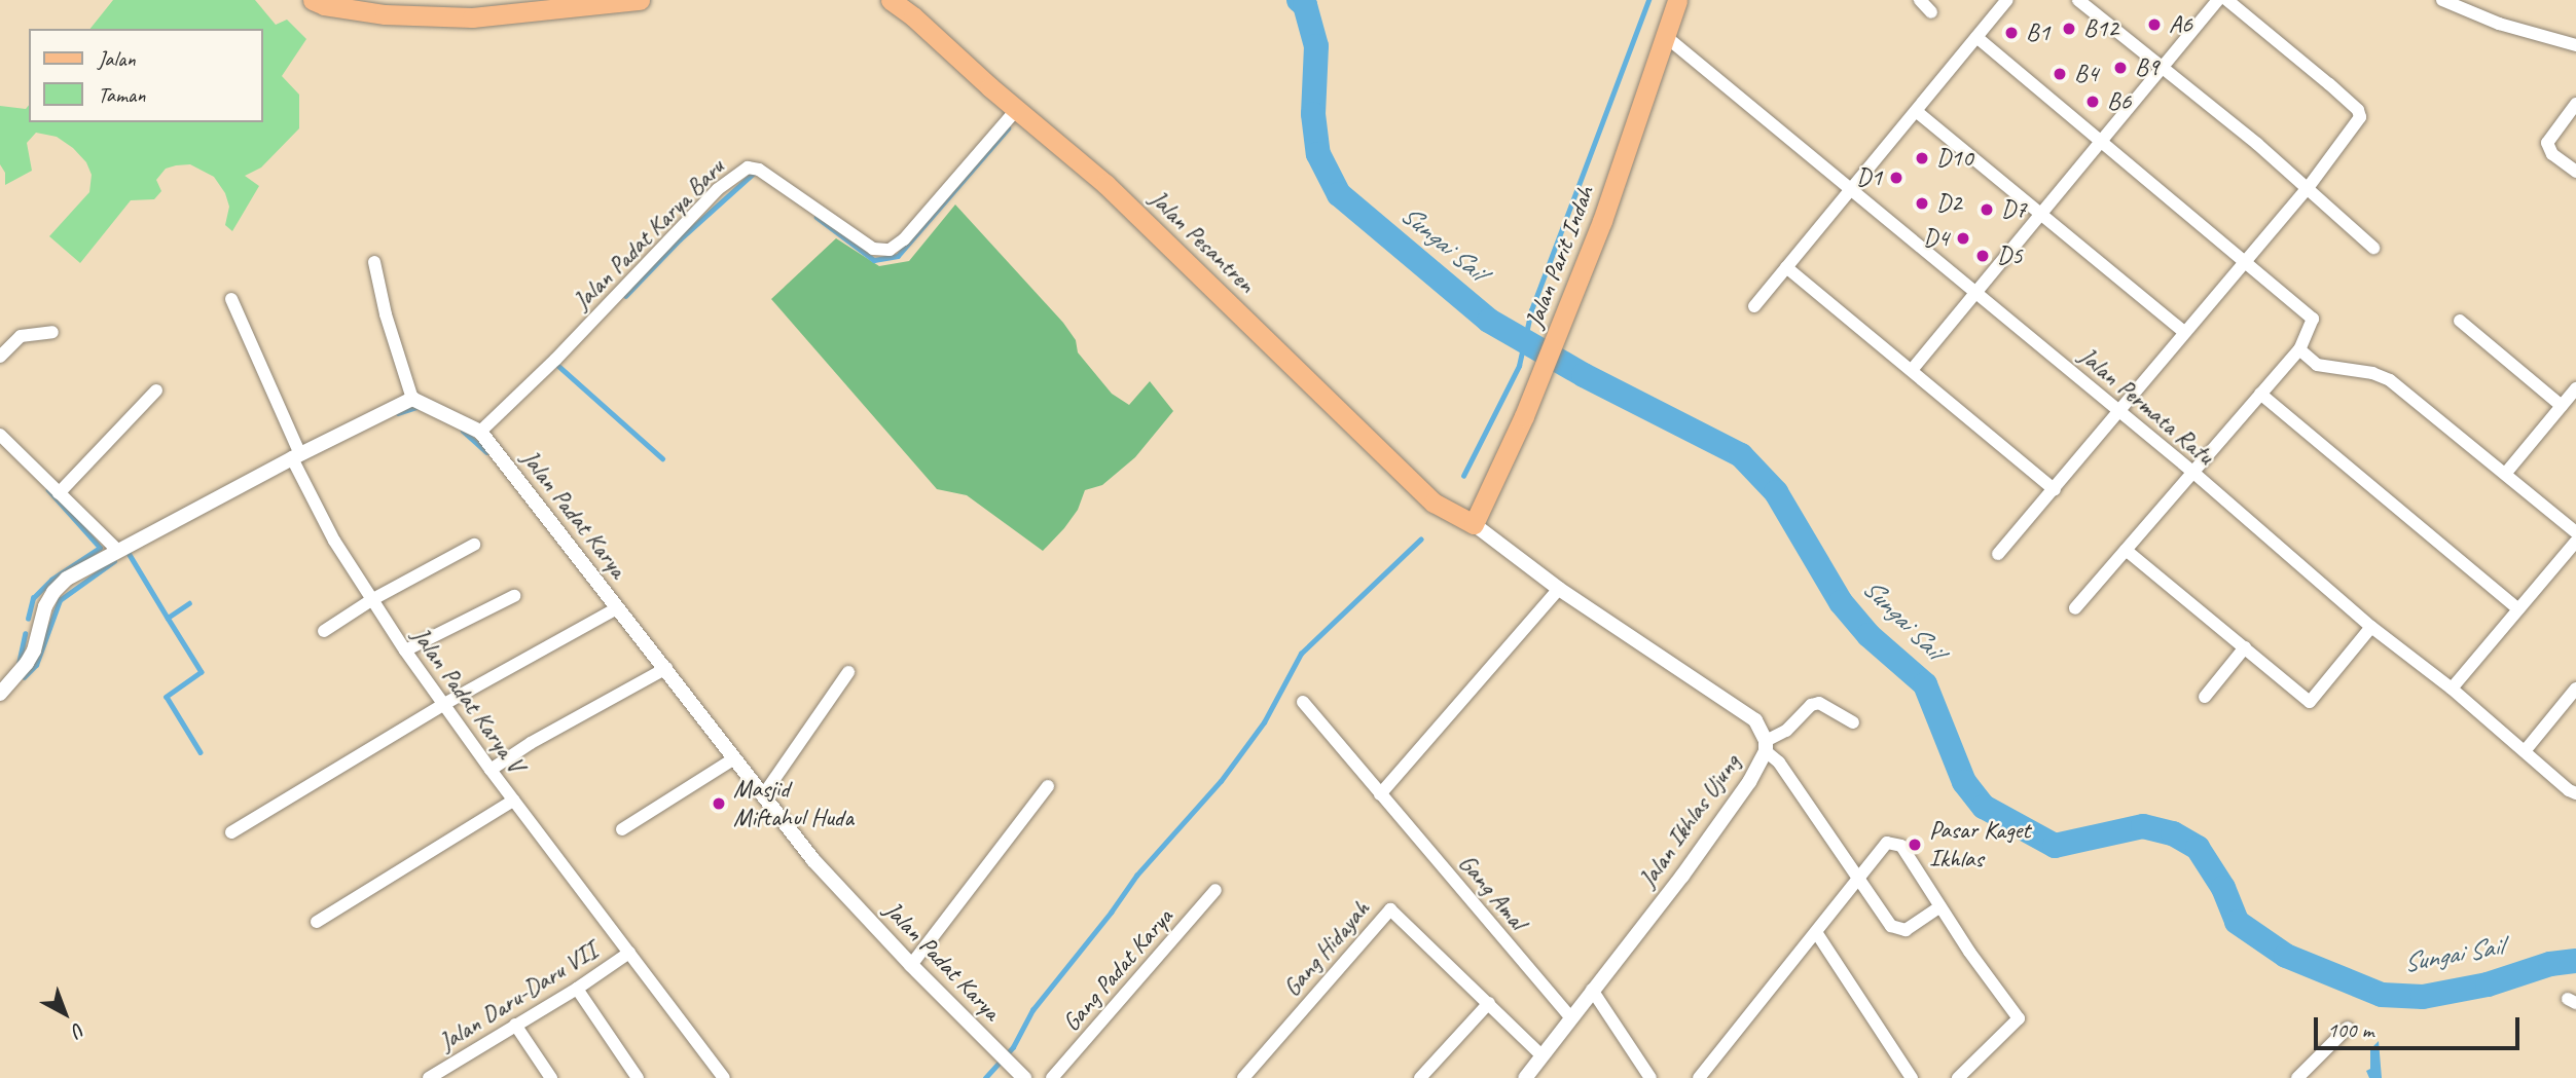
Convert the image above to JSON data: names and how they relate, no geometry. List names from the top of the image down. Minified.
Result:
{"streets":{"main road":["Jalan Pesantren","Jalan Parit Indah"],"street":["Jalan Padat Karya Baru","Jalan Permata Ratu","Jalan Padat Karya","Jalan Padat Karya V","Jalan Ikhlas Ujung","Gang Amal","Gang Hidayah","Gang Padat Karya","Jalan Daru-Daru VII"]},"crossings":[["Jalan Padat Karya Baru","Jalan Pesantren"],["Jalan Padat Karya Baru","Jalan Padat Karya"],["Jalan Pesantren","Jalan Parit Indah"],["Jalan Pesantren","Jalan Ikhlas Ujung"],["Jalan Parit Indah","Jalan Permata Ratu"],["Jalan Parit Indah","Jalan Ikhlas Ujung"],["Jalan Padat Karya V","Jalan Daru-Daru VII"],["Jalan Ikhlas Ujung","Gang Amal"],["Jalan Ikhlas Ujung","Gang Hidayah"]],"water":["Sungai Sail"],"places":["A6","B12","B1","B9","B4","B6","D10","D1","D2","D7","D4","D5","Masjid Miftahul Huda","Pasar Kaget Ikhlas"],"legend":["Jalan","Taman"],"scale_bar":"100 m","north":"bottom right"}
